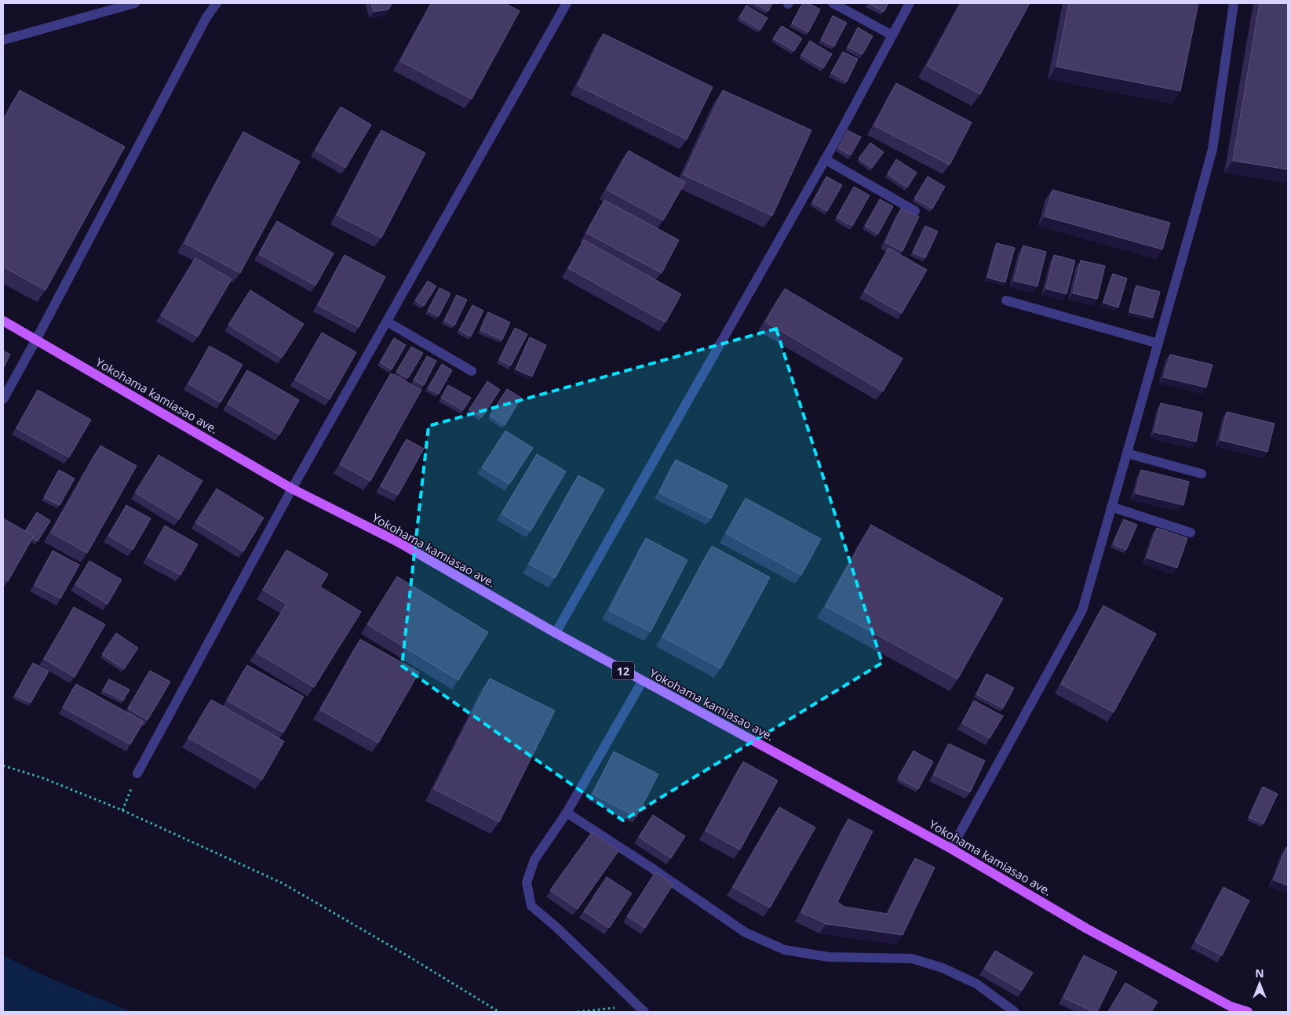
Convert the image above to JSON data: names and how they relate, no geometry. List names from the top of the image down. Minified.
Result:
{"streets":{"main road":["Yokohama kamiasao ave.","12"]},"north":"top"}
